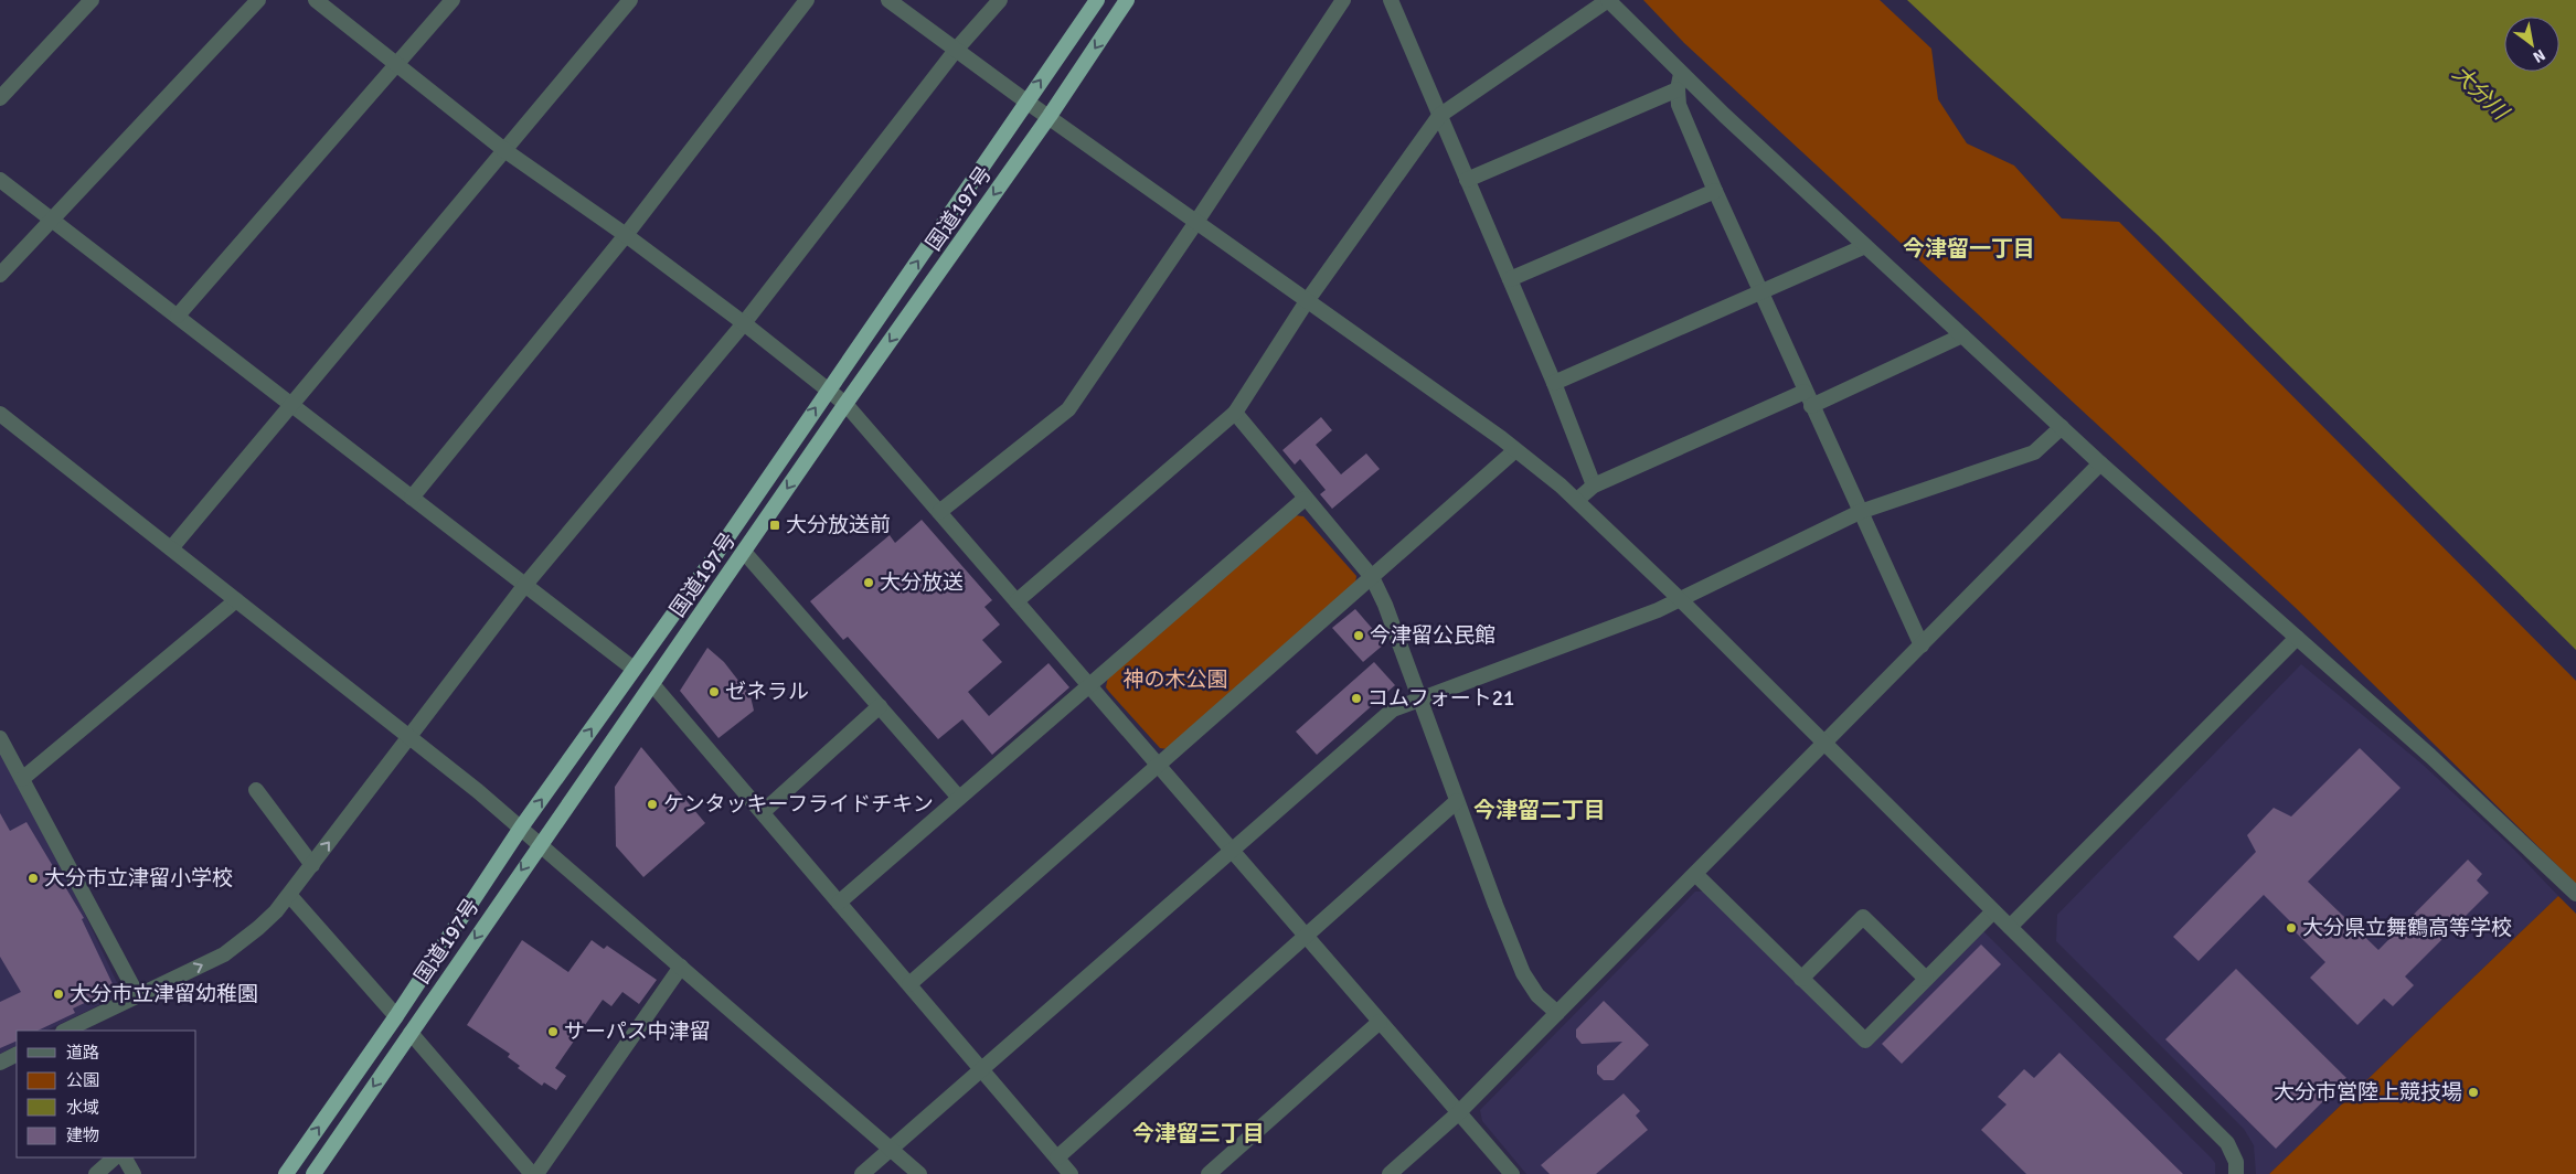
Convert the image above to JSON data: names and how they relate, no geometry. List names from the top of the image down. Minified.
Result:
{"streets":{"highway":["国道197号"]},"districts":["今津留一丁目","今津留二丁目","今津留三丁目"],"water":["大分川"],"parks":["神の木公園"],"places":{"transit":["大分放送前"],"other":["大分放送","今津留公民館","ゼネラル","コムフォート21","ケンタッキーフライドチキン","大分市立津留小学校","大分県立舞鶴高等学校","大分市立津留幼稚園","サーパス中津留","大分市営陸上競技場"]},"legend":["道路","公園","水域","建物"],"north":"bottom right"}
